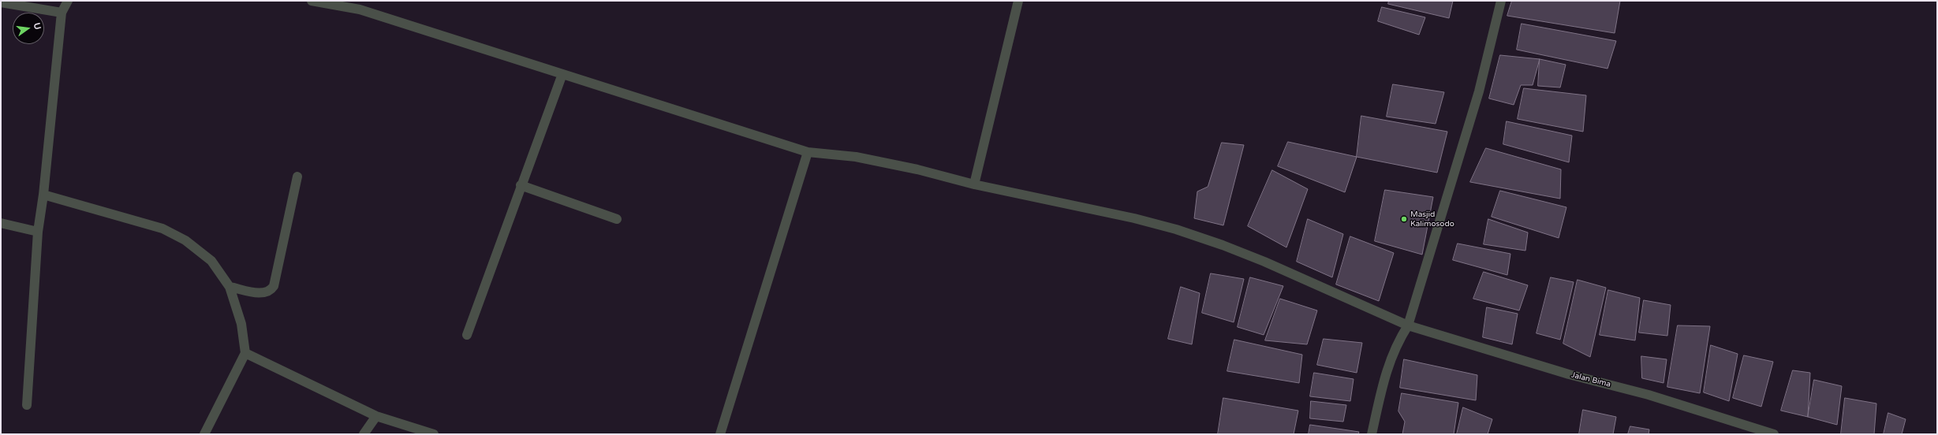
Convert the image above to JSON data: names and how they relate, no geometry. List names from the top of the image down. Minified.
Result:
{"streets":{"street":["Jalan Bima"]},"places":["Masjid Kalimosodo"],"north":"right"}
